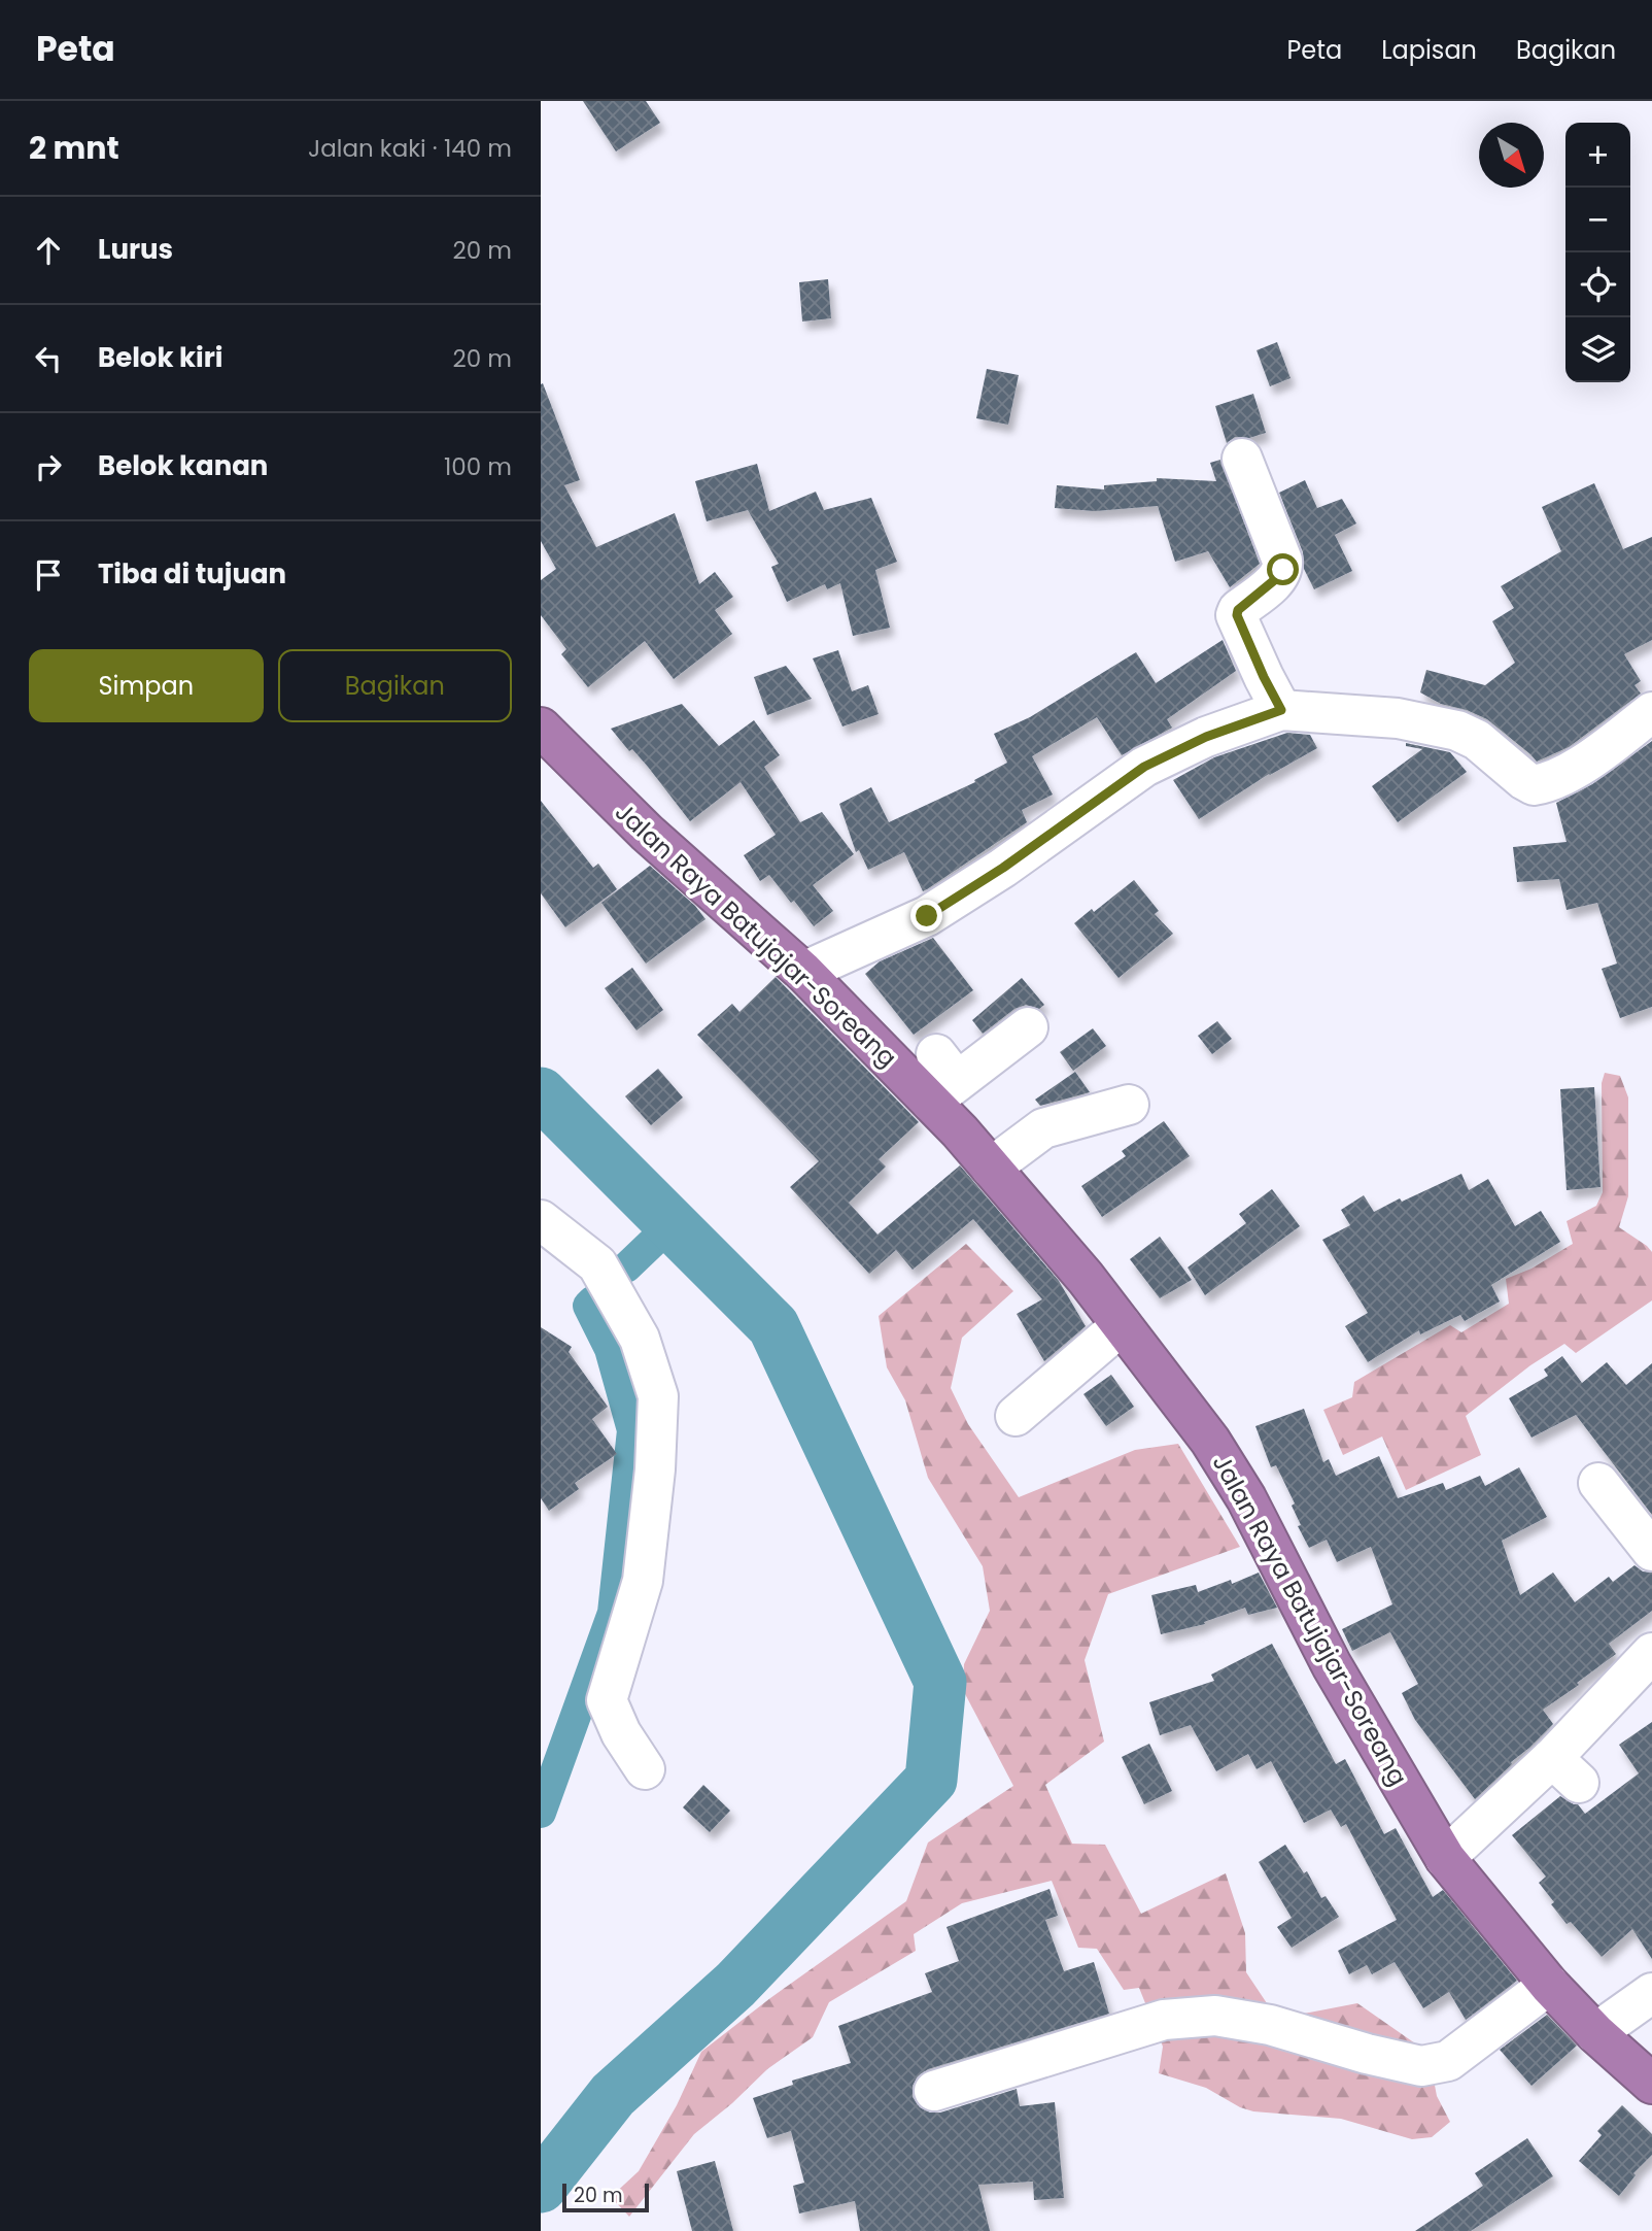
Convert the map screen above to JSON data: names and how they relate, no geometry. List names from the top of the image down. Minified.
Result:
{"streets":{"highway":["Jalan Raya Batujajar-Soreang"]},"scale_bar":"20 m","north":"bottom right","page":{"header":"Peta","nav":["Peta","Lapisan","Bagikan"],"heading":["2 mnt","Jalan kaki · 140 m"],"map_buttons":["+","−"],"list":[["Lurus","20 m"],["Belok kiri","20 m"],["Belok kanan","100 m"],"Tiba di tujuan"],"buttons":["Simpan","Bagikan"],"scale":"20 m"}}
